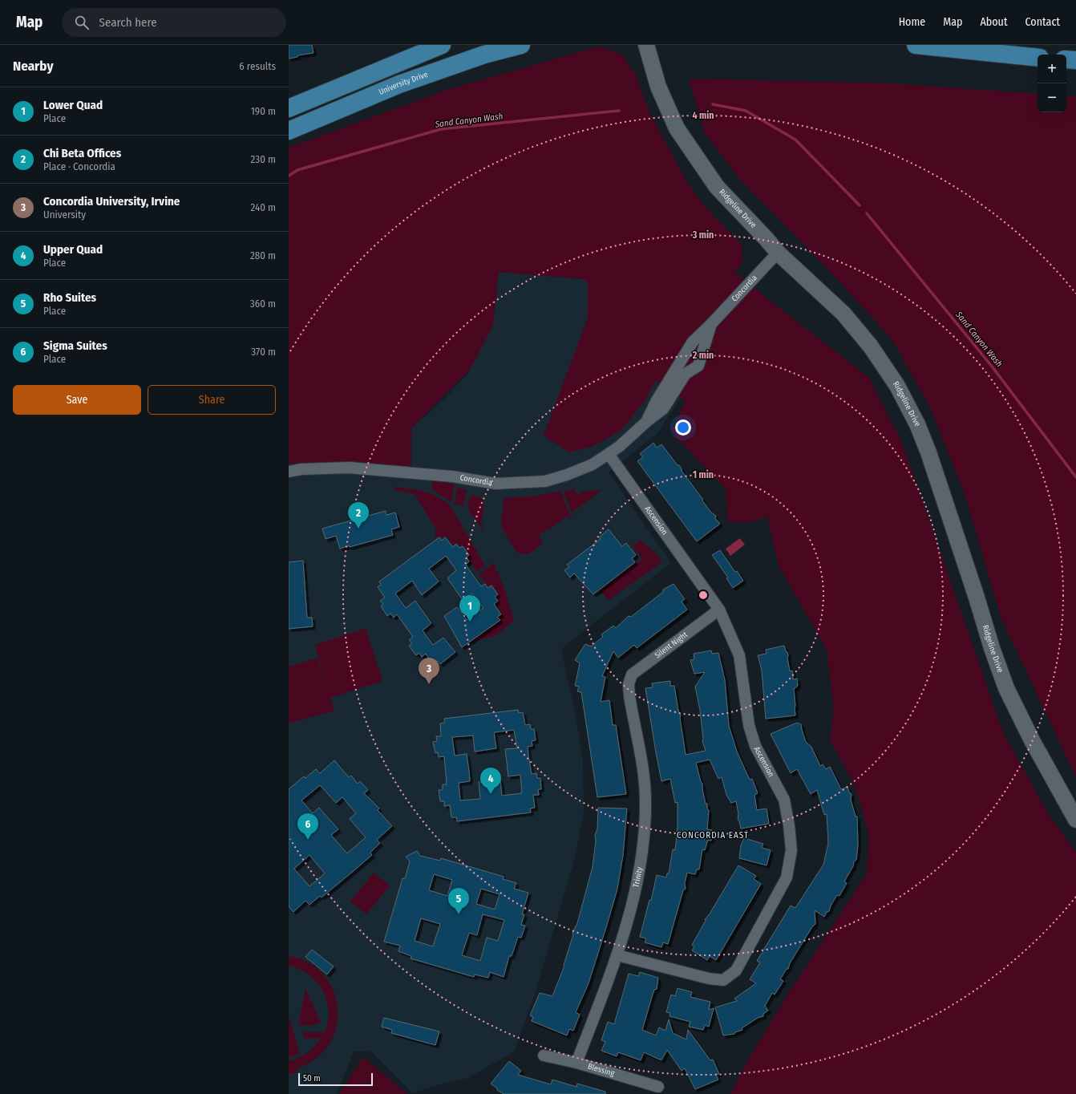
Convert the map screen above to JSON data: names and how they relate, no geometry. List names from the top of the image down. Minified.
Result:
{"streets":{"main road":["University Drive"],"street":["Ridgeline Drive","Concordia","Ascension","Silent Night","Trinity","Blessing"]},"crossings":[["Ridgeline Drive","Concordia"],["Concordia","Ascension"],["Ascension","Silent Night"],["Ascension","Trinity"],["Silent Night","Trinity"],["Trinity","Blessing"]],"districts":["CONCORDIA EAST"],"water":["Sand Canyon Wash"],"scale_bar":"50 m","page":{"header":"Map","search":"Search here","nav":["Home","Map","About","Contact"],"heading":["Nearby","6 results"],"map_buttons":["+","−"],"list":[{"mark":"1","name":"Lower Quad","note":"Place","value":"190 m"},{"mark":"2","name":"Chi Beta Offices","note":"Place · Concordia","value":"230 m"},{"mark":"3","name":"Concordia University, Irvine","note":"University","value":"240 m"},{"mark":"4","name":"Upper Quad","note":"Place","value":"280 m"},{"mark":"5","name":"Rho Suites","note":"Place","value":"360 m"},{"mark":"6","name":"Sigma Suites","note":"Place","value":"370 m"}],"buttons":["Save","Share"],"pins":["2","1","3","4","6","5"],"scale":"50 m"},"rings":["4 min","3 min","2 min","1 min"]}
